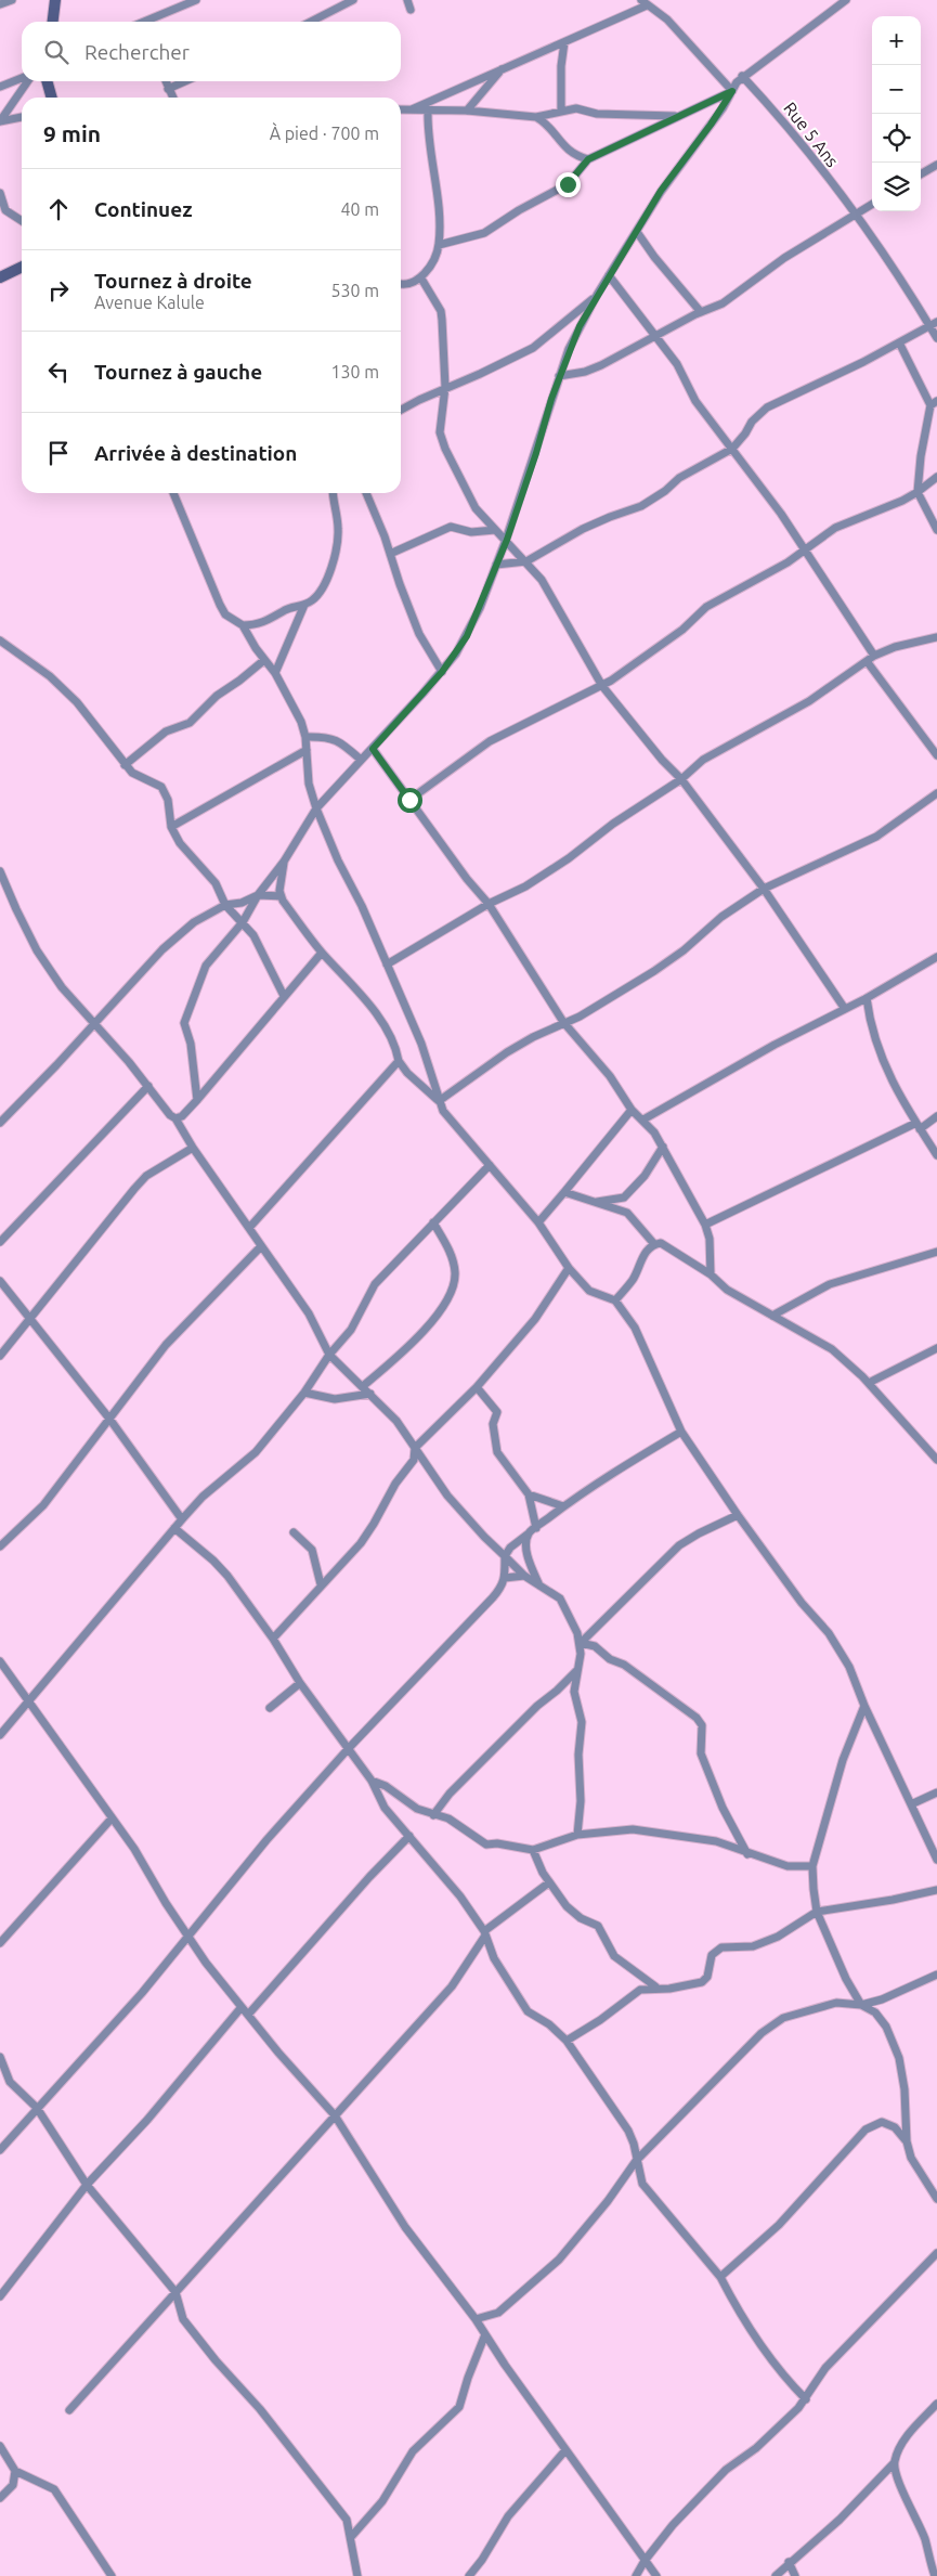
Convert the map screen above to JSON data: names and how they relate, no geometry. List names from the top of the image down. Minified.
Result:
{"streets":{"street":["Rue 5 Ans"]},"page":{"map_buttons":["+","−"],"search":"Rechercher","heading":["9 min","À pied · 700 m"],"list":[["Continuez","40 m"],["Tournez à droite","Avenue Kalule","530 m"],["Tournez à gauche","130 m"],"Arrivée à destination"]}}
